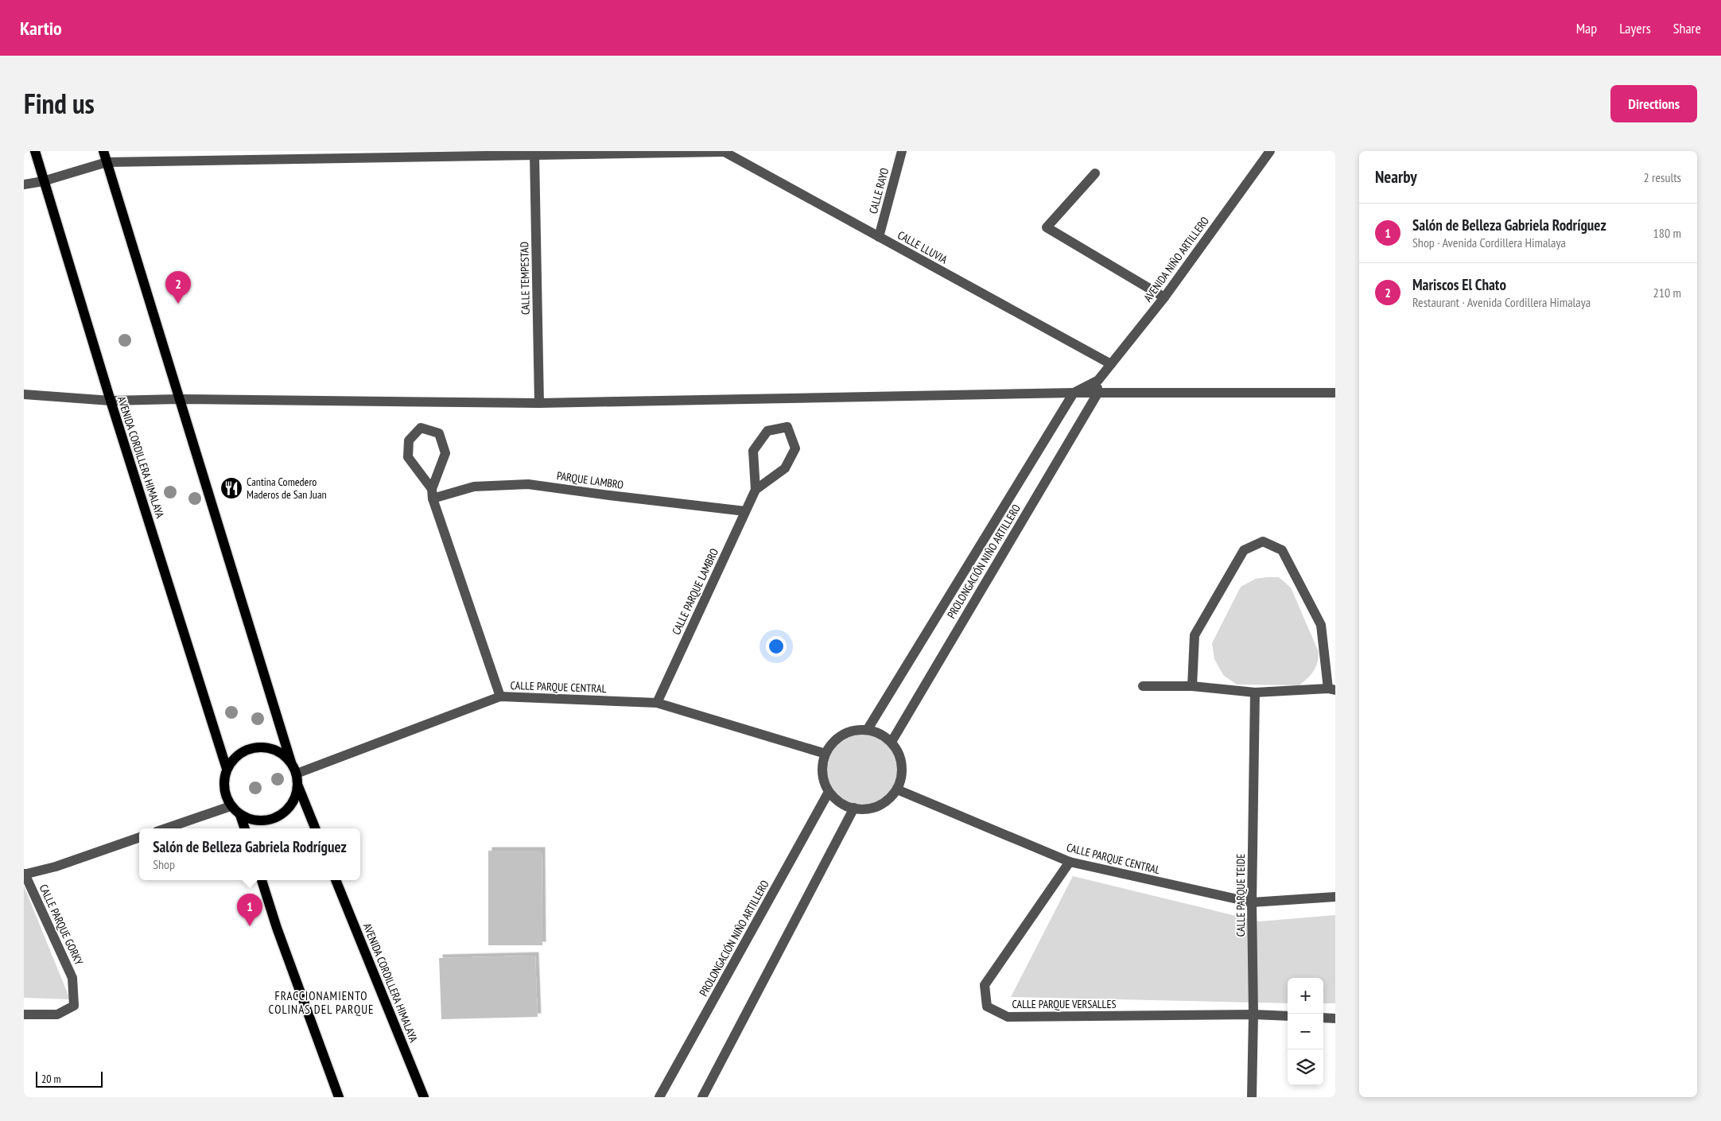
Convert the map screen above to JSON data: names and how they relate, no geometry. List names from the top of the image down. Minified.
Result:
{"streets":{"main road":["AVENIDA CORDILLERA HIMALAYA"],"street":["CALLE RAYO","CALLE LLUVIA","AVENIDA NIÑO ARTILLERO","CALLE TEMPESTAD","PARQUE LAMBRO","PROLONGACIÓN NIÑO ARTILLERO","CALLE PARQUE LAMBRO","CALLE PARQUE CENTRAL","CALLE PARQUE TEIDE","CALLE PARQUE GORKY","CALLE PARQUE VERSALLES"]},"crossings":[["CALLE RAYO","CALLE LLUVIA"],["CALLE LLUVIA","AVENIDA NIÑO ARTILLERO"],["AVENIDA NIÑO ARTILLERO","PROLONGACIÓN NIÑO ARTILLERO"],["AVENIDA CORDILLERA HIMALAYA","CALLE PARQUE CENTRAL"],["PARQUE LAMBRO","CALLE PARQUE LAMBRO"],["PROLONGACIÓN NIÑO ARTILLERO","CALLE PARQUE CENTRAL"],["CALLE PARQUE LAMBRO","CALLE PARQUE CENTRAL"],["CALLE PARQUE CENTRAL","CALLE PARQUE TEIDE"],["CALLE PARQUE CENTRAL","CALLE PARQUE VERSALLES"],["CALLE PARQUE TEIDE","CALLE PARQUE VERSALLES"]],"districts":["FRACCIONAMIENTO COLINAS DEL PARQUE"],"places":{"restaurant":["Cantina Comedero Maderos de San Juan"]},"scale_bar":"20 m","page":{"header":"Kartio","nav":["Map","Layers","Share"],"title":"Find us","buttons":"Directions","heading":["Nearby","2 results"],"list":[{"mark":"1","name":"Salón de Belleza Gabriela Rodríguez","note":"Shop · Avenida Cordillera Himalaya","value":"180 m"},{"mark":"2","name":"Mariscos El Chato","note":"Restaurant · Avenida Cordillera Himalaya","value":"210 m"}],"pins":["2","1"],"popup":["Salón de Belleza Gabriela Rodríguez","Shop"],"map_buttons":["+","−"],"scale":"20 m"}}
